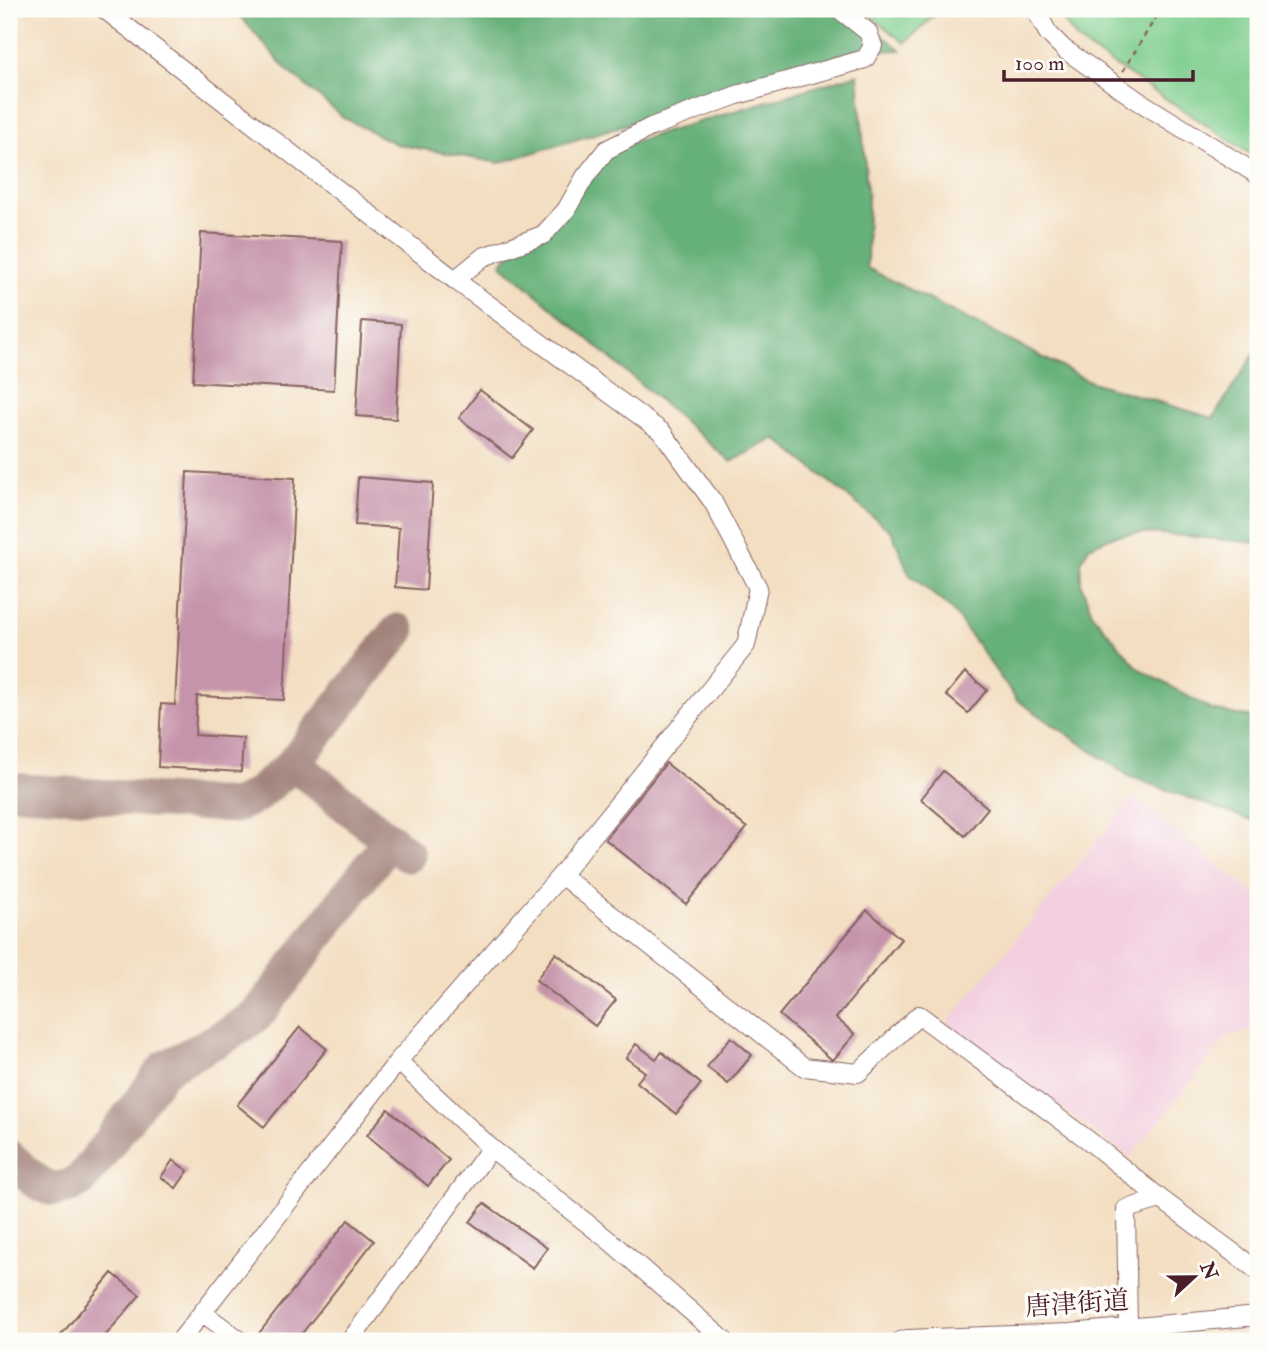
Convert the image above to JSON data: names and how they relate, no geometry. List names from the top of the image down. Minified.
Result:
{"streets":{"street":["唐津街道"]},"scale_bar":"100 m","north":"right"}
